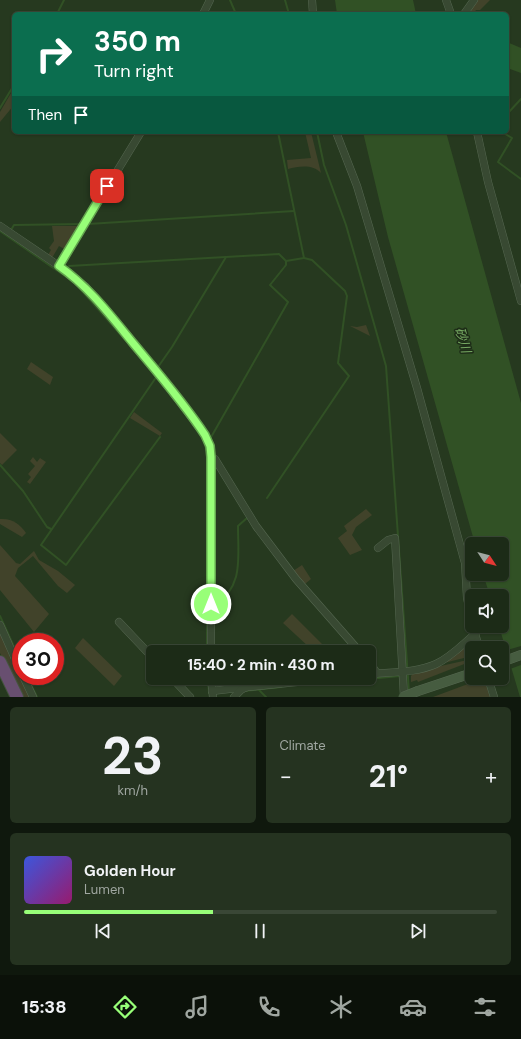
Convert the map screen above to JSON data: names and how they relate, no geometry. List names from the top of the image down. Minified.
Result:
{"water":["砂川"],"north":"bottom right","page":{"turn":["350 m","Turn right"],"then":"Then","limit":"30","trip":"15:40 · 2 min · 430 m","tile":[["23","km/h"],"Climate"],"heat":["−","21°","+"],"song":["Golden Hour","Lumen"],"tabs":"15:38"}}
